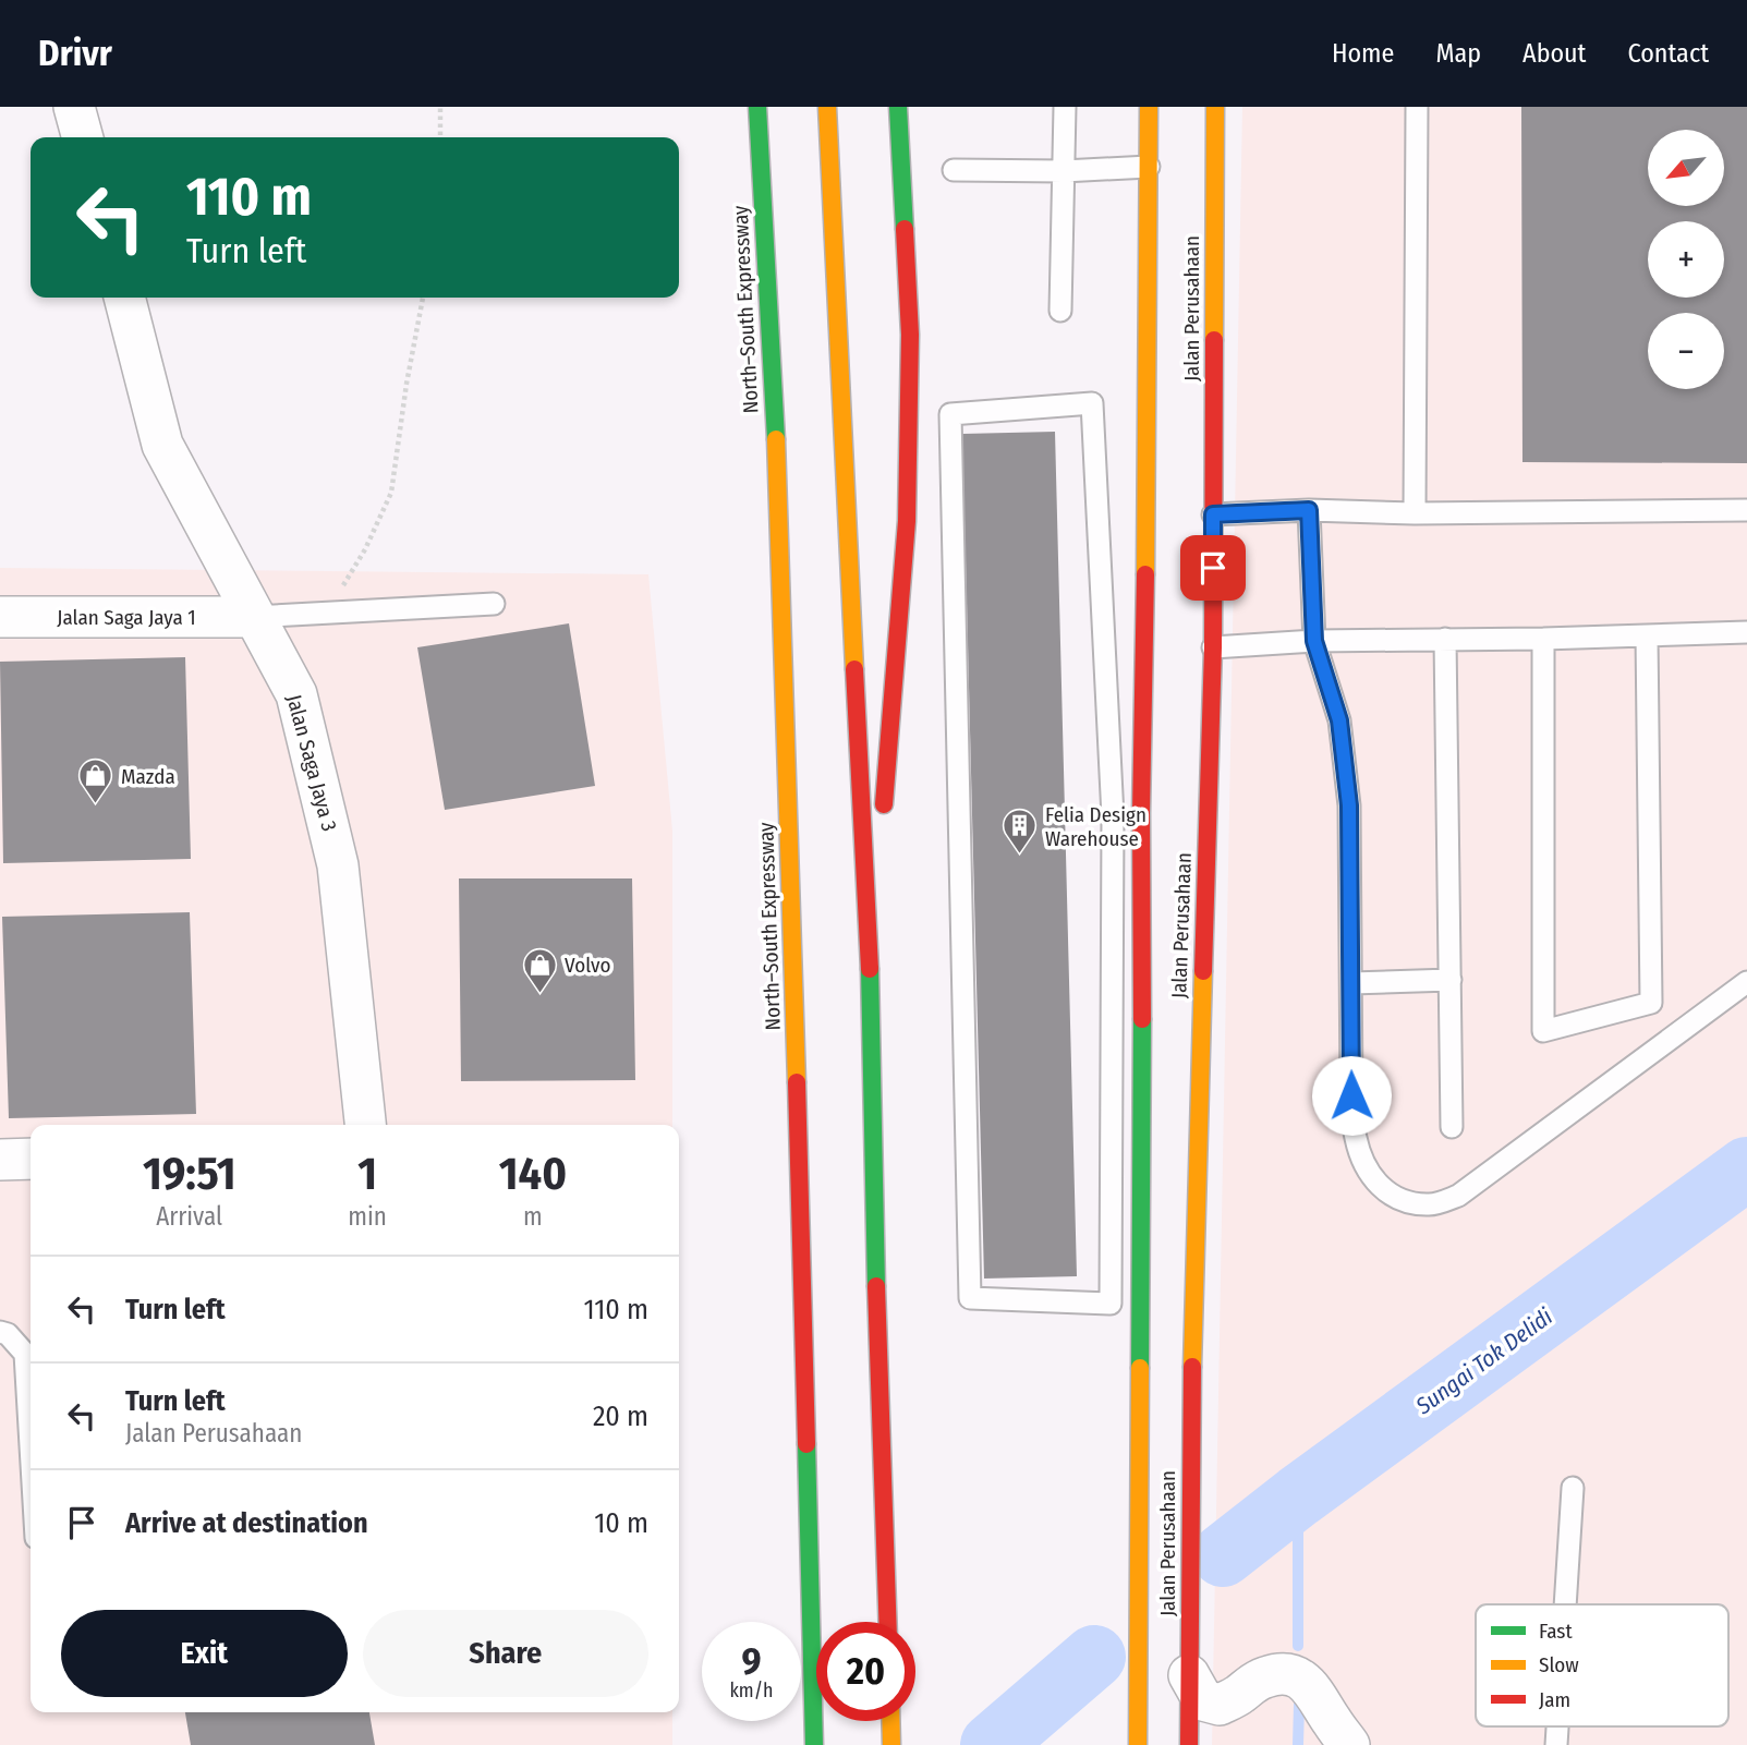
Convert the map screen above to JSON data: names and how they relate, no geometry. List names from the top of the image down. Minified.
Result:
{"streets":{"main road":["Jalan Perusahaan","North–South Expressway"],"street":["Jalan Saga Jaya 1","Jalan Saga Jaya 3"]},"crossings":[["Jalan Saga Jaya 1","Jalan Saga Jaya 3"]],"water":["Sungai Tok Delidi"],"places":{"shop":["Mazda","Volvo"],"building":["Felia Design Warehouse"]},"legend":["Fast","Slow","Jam"],"north":"bottom left","page":{"header":"Drivr","nav":["Home","Map","About","Contact"],"map_buttons":["+","−"],"turn":["110 m","Turn left"],"eta":["19:51","Arrival","1","min","140","m"],"list":[{"name":"Turn left","value":"110 m"},{"name":"Turn left","note":"Jalan Perusahaan","value":"20 m"},{"name":"Arrive at destination","value":"10 m"}],"buttons":["Exit","Share"],"speed":"9 km/h","limit":"20"}}
